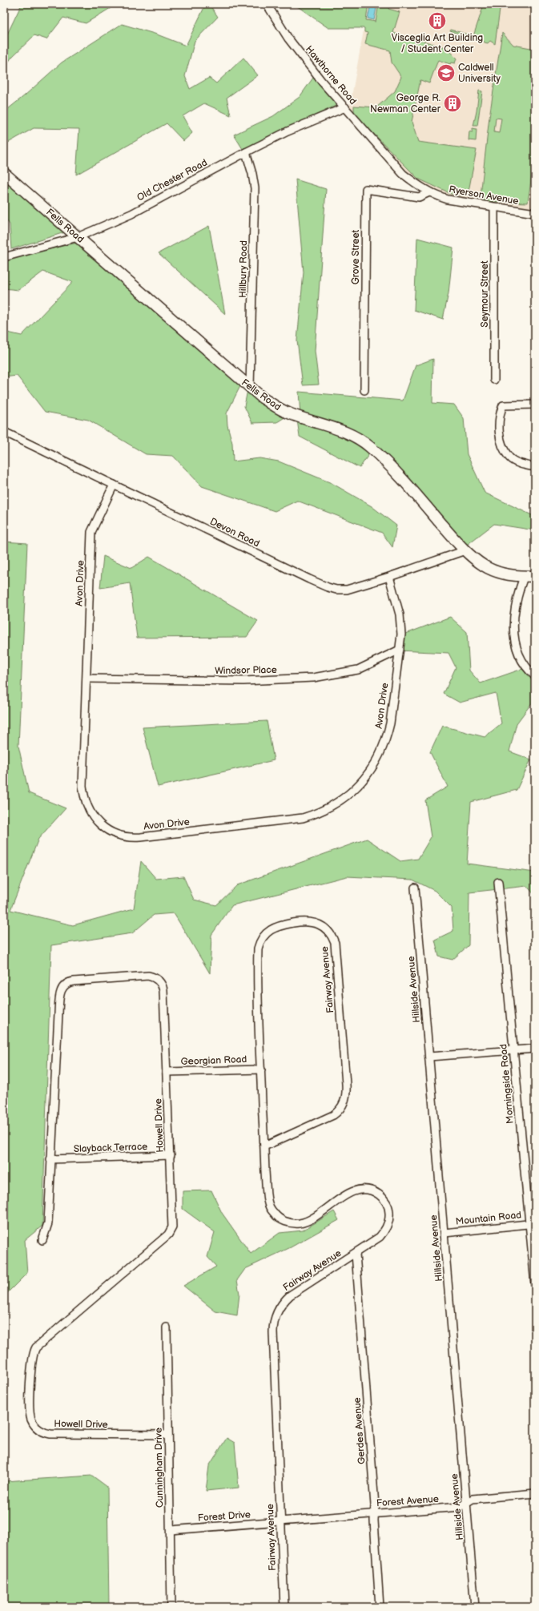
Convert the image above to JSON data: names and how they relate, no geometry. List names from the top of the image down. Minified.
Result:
{"streets":{"street":["Hawthorne Road","Old Chester Road","Ryerson Avenue","Fells Road","Grove Street","Hillbury Road","Seymour Street","Devon Road","Avon Drive","Windsor Place","Fairway Avenue","Hillside Avenue","Georgian Road","Morningside Road","Howell Drive","Slayback Terrace","Mountain Road","Gerdes Avenue","Cunningham Drive","Forest Avenue","Forest Drive"]},"crossings":[["Hawthorne Road","Old Chester Road"],["Hawthorne Road","Ryerson Avenue"],["Hawthorne Road","Grove Street"],["Old Chester Road","Fells Road"],["Old Chester Road","Hillbury Road"],["Ryerson Avenue","Grove Street"],["Ryerson Avenue","Seymour Street"],["Fells Road","Hillbury Road"],["Fells Road","Devon Road"],["Devon Road","Avon Drive"],["Avon Drive","Windsor Place"],["Fairway Avenue","Georgian Road"],["Fairway Avenue","Gerdes Avenue"],["Fairway Avenue","Forest Avenue"],["Fairway Avenue","Forest Drive"],["Hillside Avenue","Mountain Road"],["Hillside Avenue","Forest Avenue"],["Georgian Road","Howell Drive"],["Morningside Road","Mountain Road"],["Howell Drive","Slayback Terrace"],["Howell Drive","Cunningham Drive"],["Gerdes Avenue","Forest Avenue"],["Cunningham Drive","Forest Drive"],["Forest Avenue","Forest Drive"]],"places":{"building":["Visceglia Art Building / Student Center","George R. Newman Center"],"school or university":["Caldwell University"]}}
